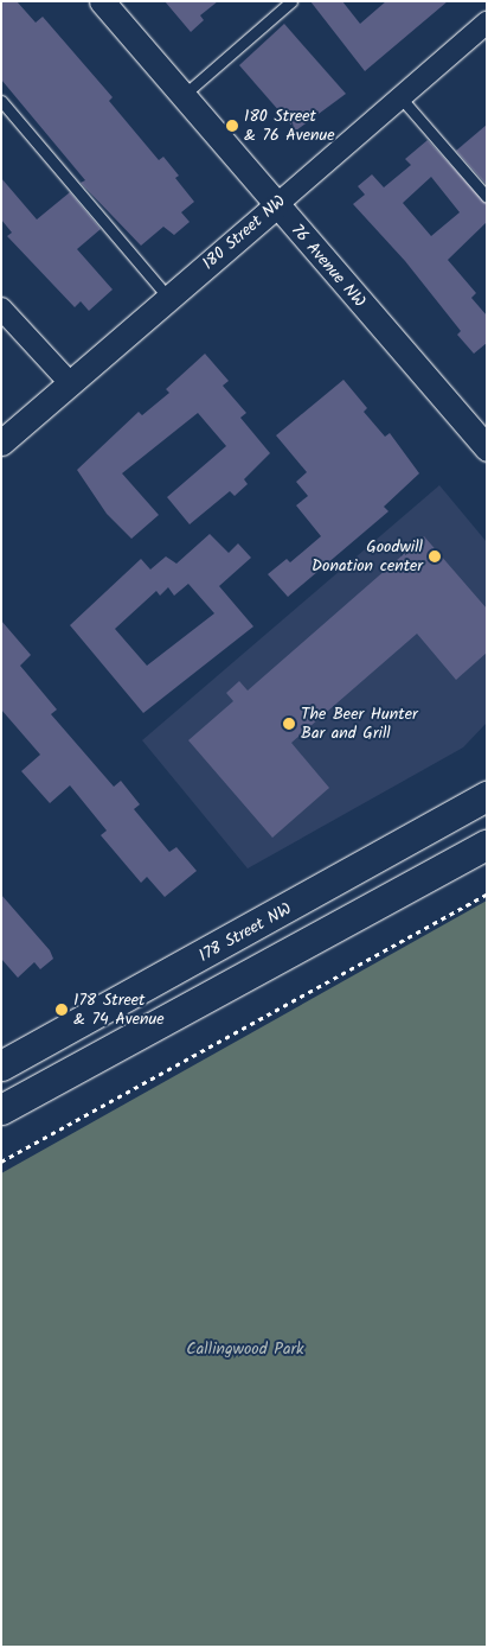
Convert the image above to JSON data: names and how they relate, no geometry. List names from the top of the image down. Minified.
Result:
{"streets":{"main road":["178 Street NW"],"street":["180 Street NW","76 Avenue NW"]},"crossings":[["180 Street NW","76 Avenue NW"]],"parks":["Callingwood Park"],"places":["180 Street & 76 Avenue","Goodwill Donation center","The Beer Hunter Bar and Grill","178 Street & 74 Avenue"]}
